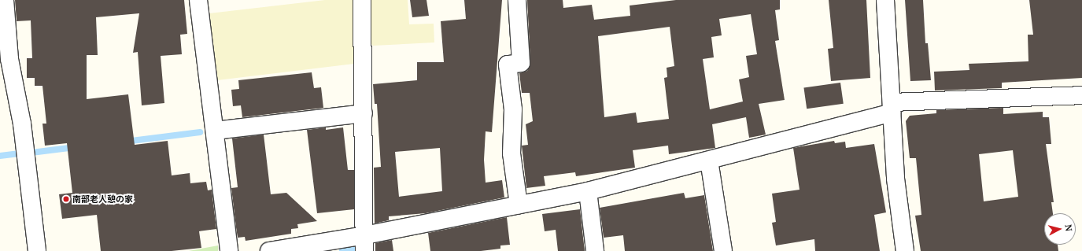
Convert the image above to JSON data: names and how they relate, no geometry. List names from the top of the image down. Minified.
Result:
{"places":["南部老人憩の家"],"north":"right"}
